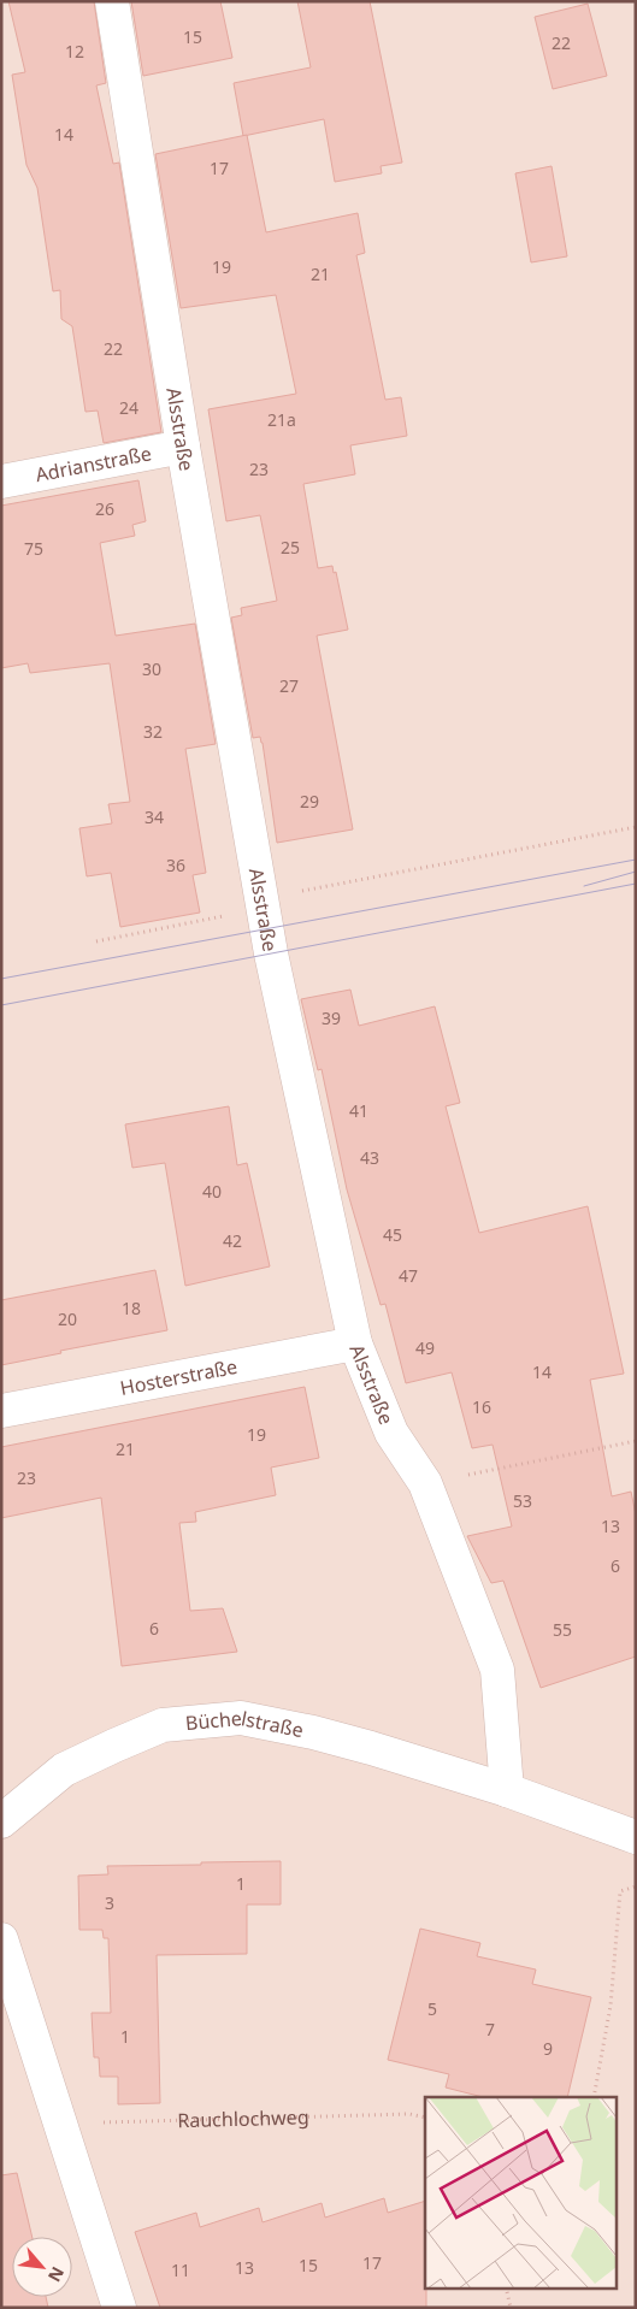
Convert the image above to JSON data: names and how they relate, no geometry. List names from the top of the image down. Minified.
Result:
{"streets":{"street":["Alsstraße","Adrianstraße","Hosterstraße","Büchelstraße"],"path":["Rauchlochweg"]},"crossings":[["Alsstraße","Adrianstraße"],["Alsstraße","Hosterstraße"],["Alsstraße","Büchelstraße"]],"house_numbers":["15","22","12","14","17","19","21","22","24","21a","23","26","25","75","30","27","32","29","34","36","39","41","43","40","45","42","47","18","20","49","14","16","19","21","23","53","13","6","6","55","1","3","5","7","1","9","17","15","13","11"],"north":"bottom right"}
